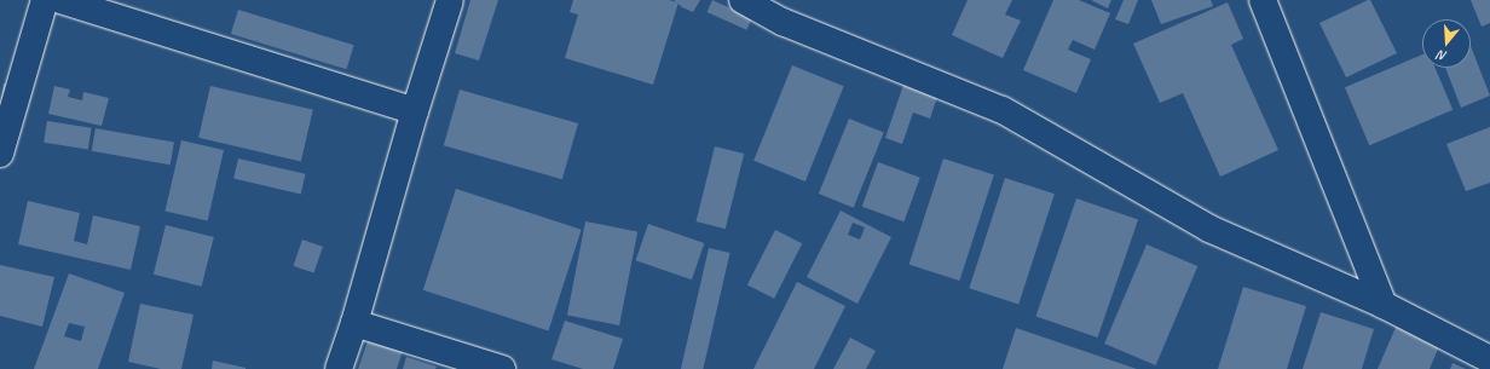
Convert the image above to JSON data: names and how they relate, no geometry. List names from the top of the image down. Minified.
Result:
{"north":"bottom"}
